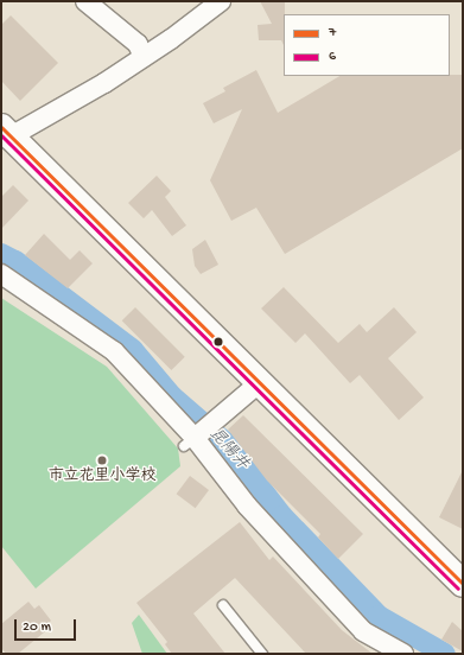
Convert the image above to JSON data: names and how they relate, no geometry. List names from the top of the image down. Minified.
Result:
{"water":["昆陽井"],"places":["市立花里小学校"],"lines":["transit line 7","transit line 6"],"legend":["7","6"],"scale_bar":"20 m"}
